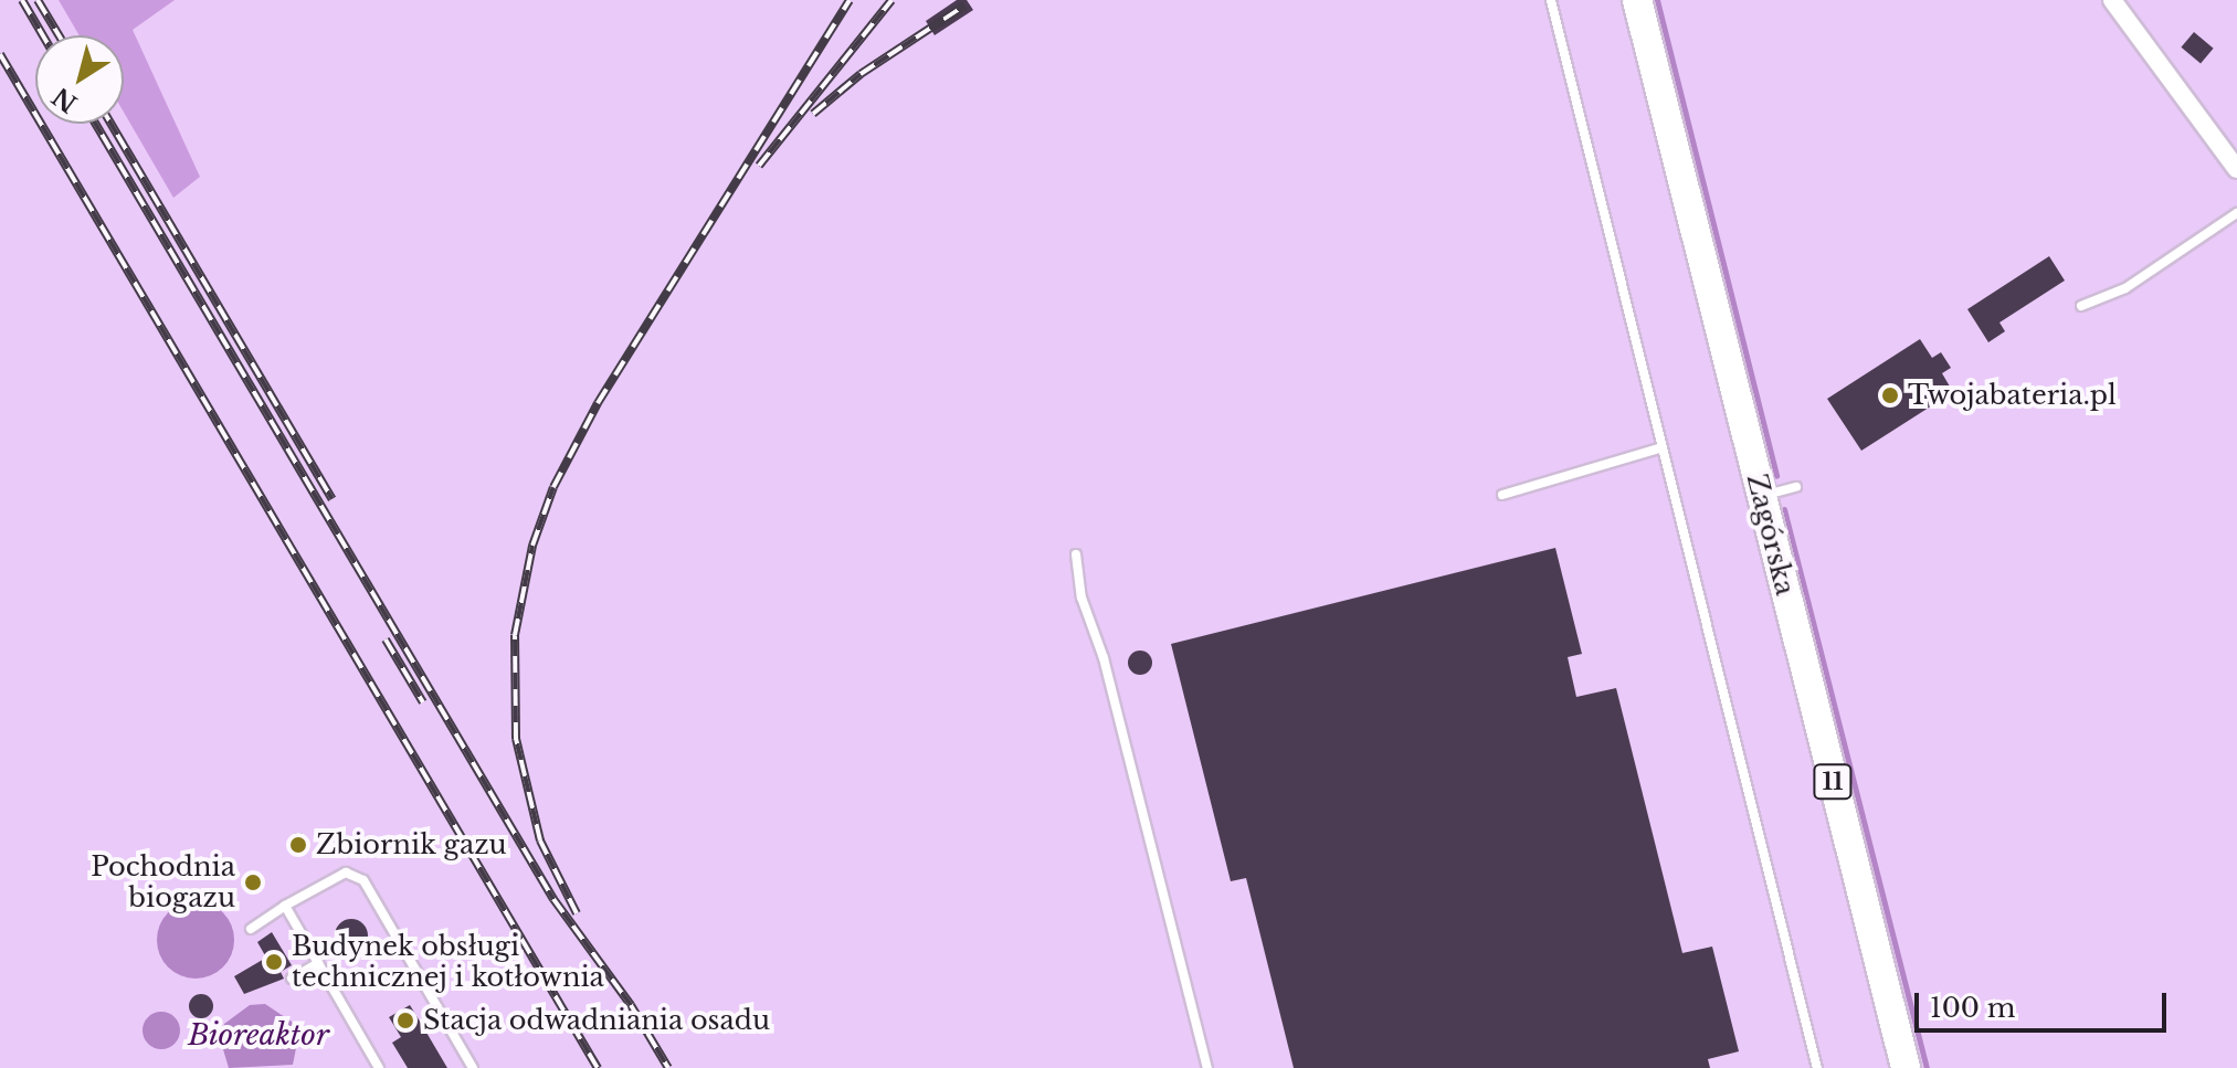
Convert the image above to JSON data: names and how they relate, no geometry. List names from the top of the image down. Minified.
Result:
{"streets":{"highway":["Zagórska","11"]},"water":["Bioreaktor"],"places":["Twojabateria.pl","Zbiornik gazu","Pochodnia biogazu","Budynek obsługi technicznej i kotłownia","Stacja odwadniania osadu"],"scale_bar":"100 m","north":"bottom left"}
